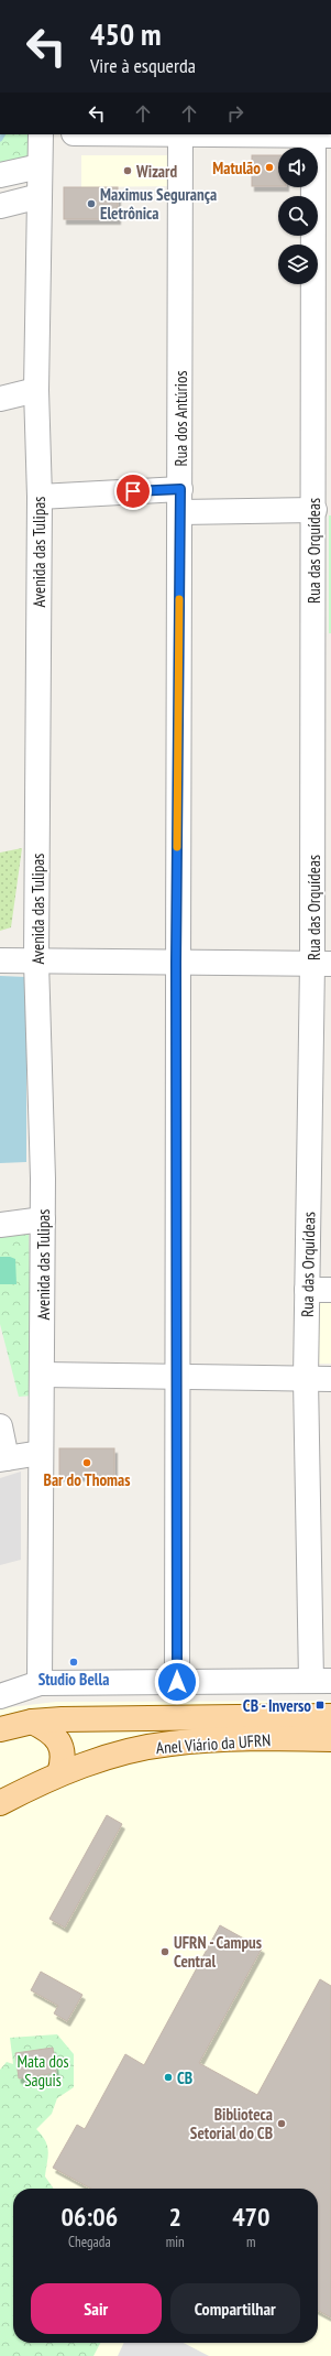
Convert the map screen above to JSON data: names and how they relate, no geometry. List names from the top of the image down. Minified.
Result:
{"streets":{"main road":["Anel Viário da UFRN"],"street":["Rua dos Antúrios","Rua das Orquídeas","Avenida das Tulipas"]},"parks":["Mata dos Saguis"],"places":{"other":["Matulão","Wizard","Maximus Segurança Eletrônica","Bar do Thomas","Studio Bella","UFRN - Campus Central","CB","Biblioteca Setorial do CB"],"transit":["CB - Inverso"]},"page":{"turn":["450 m","Vire à esquerda"],"eta":["06:06","Chegada","2","min","470","m"],"buttons":["Sair","Compartilhar"]}}
